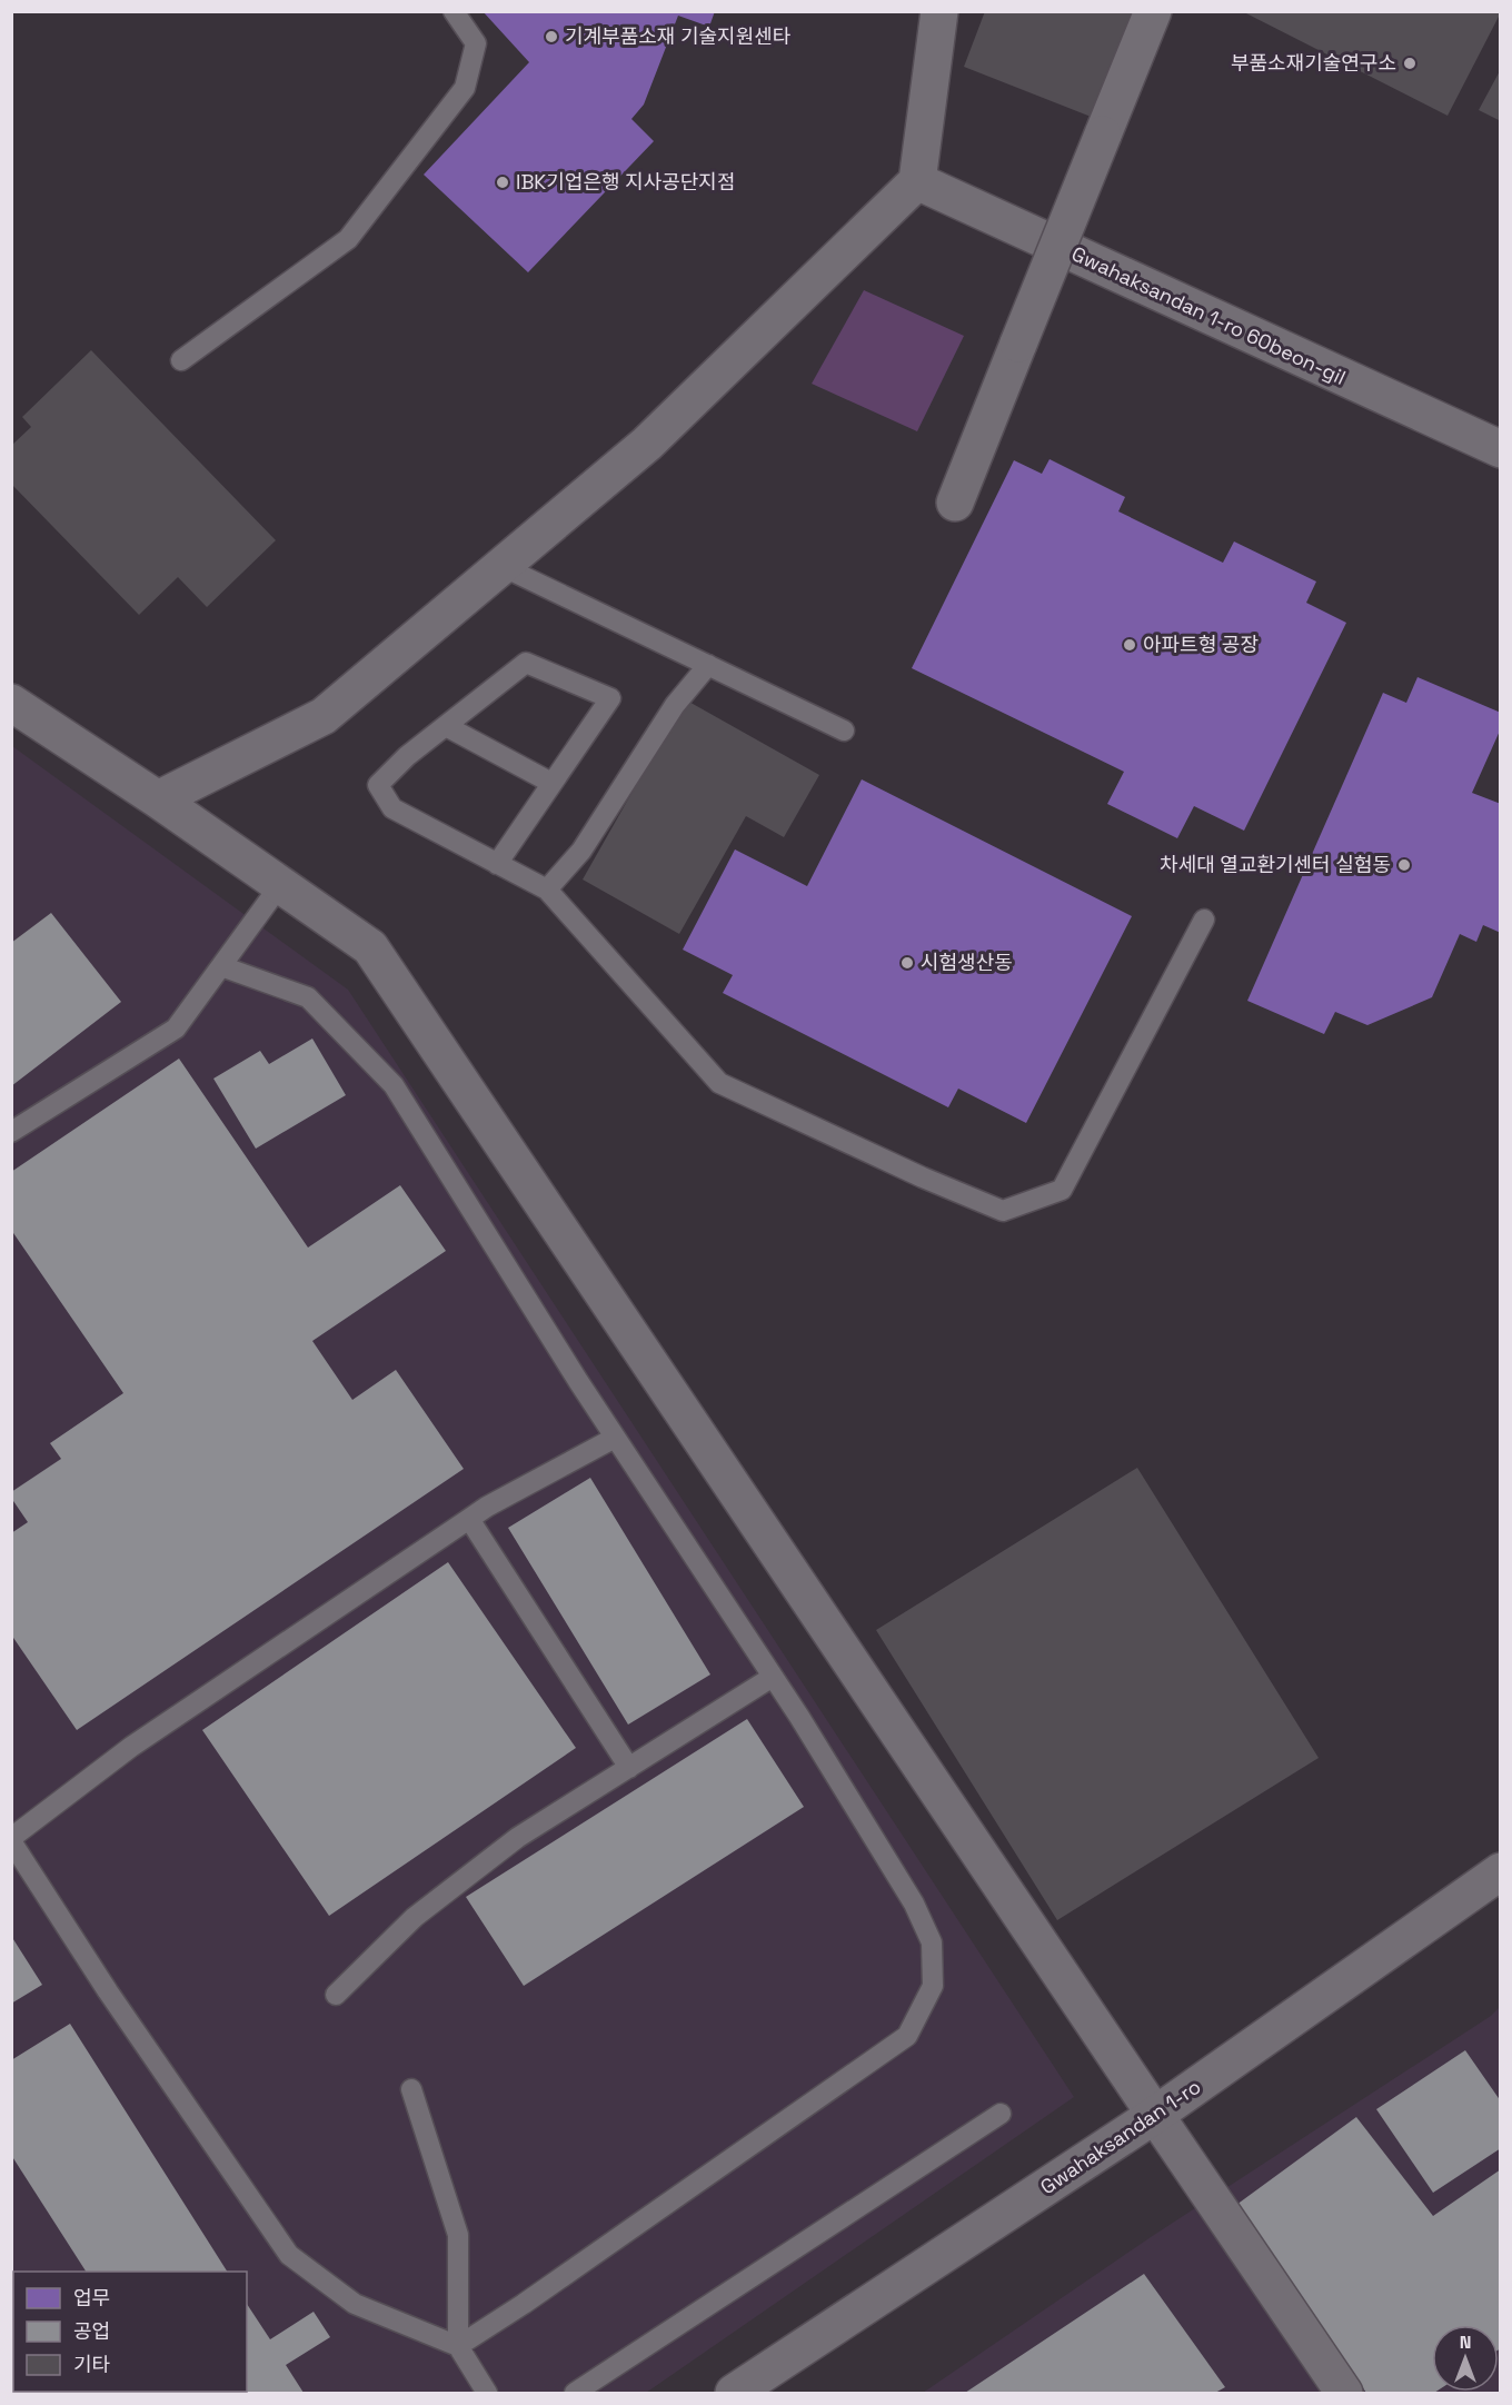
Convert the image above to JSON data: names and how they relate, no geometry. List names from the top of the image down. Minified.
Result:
{"streets":{"street":["Gwahaksandan 1-ro 60beon-gil","Gwahaksandan 1-ro"]},"places":["기계부품소재 기술지원센타","부품소재기술연구소","IBK기업은행 지사공단지점","아파트형 공장","차세대 열교환기센터 실험동","시험생산동"],"legend":["업무","공업","기타"],"north":"top"}
